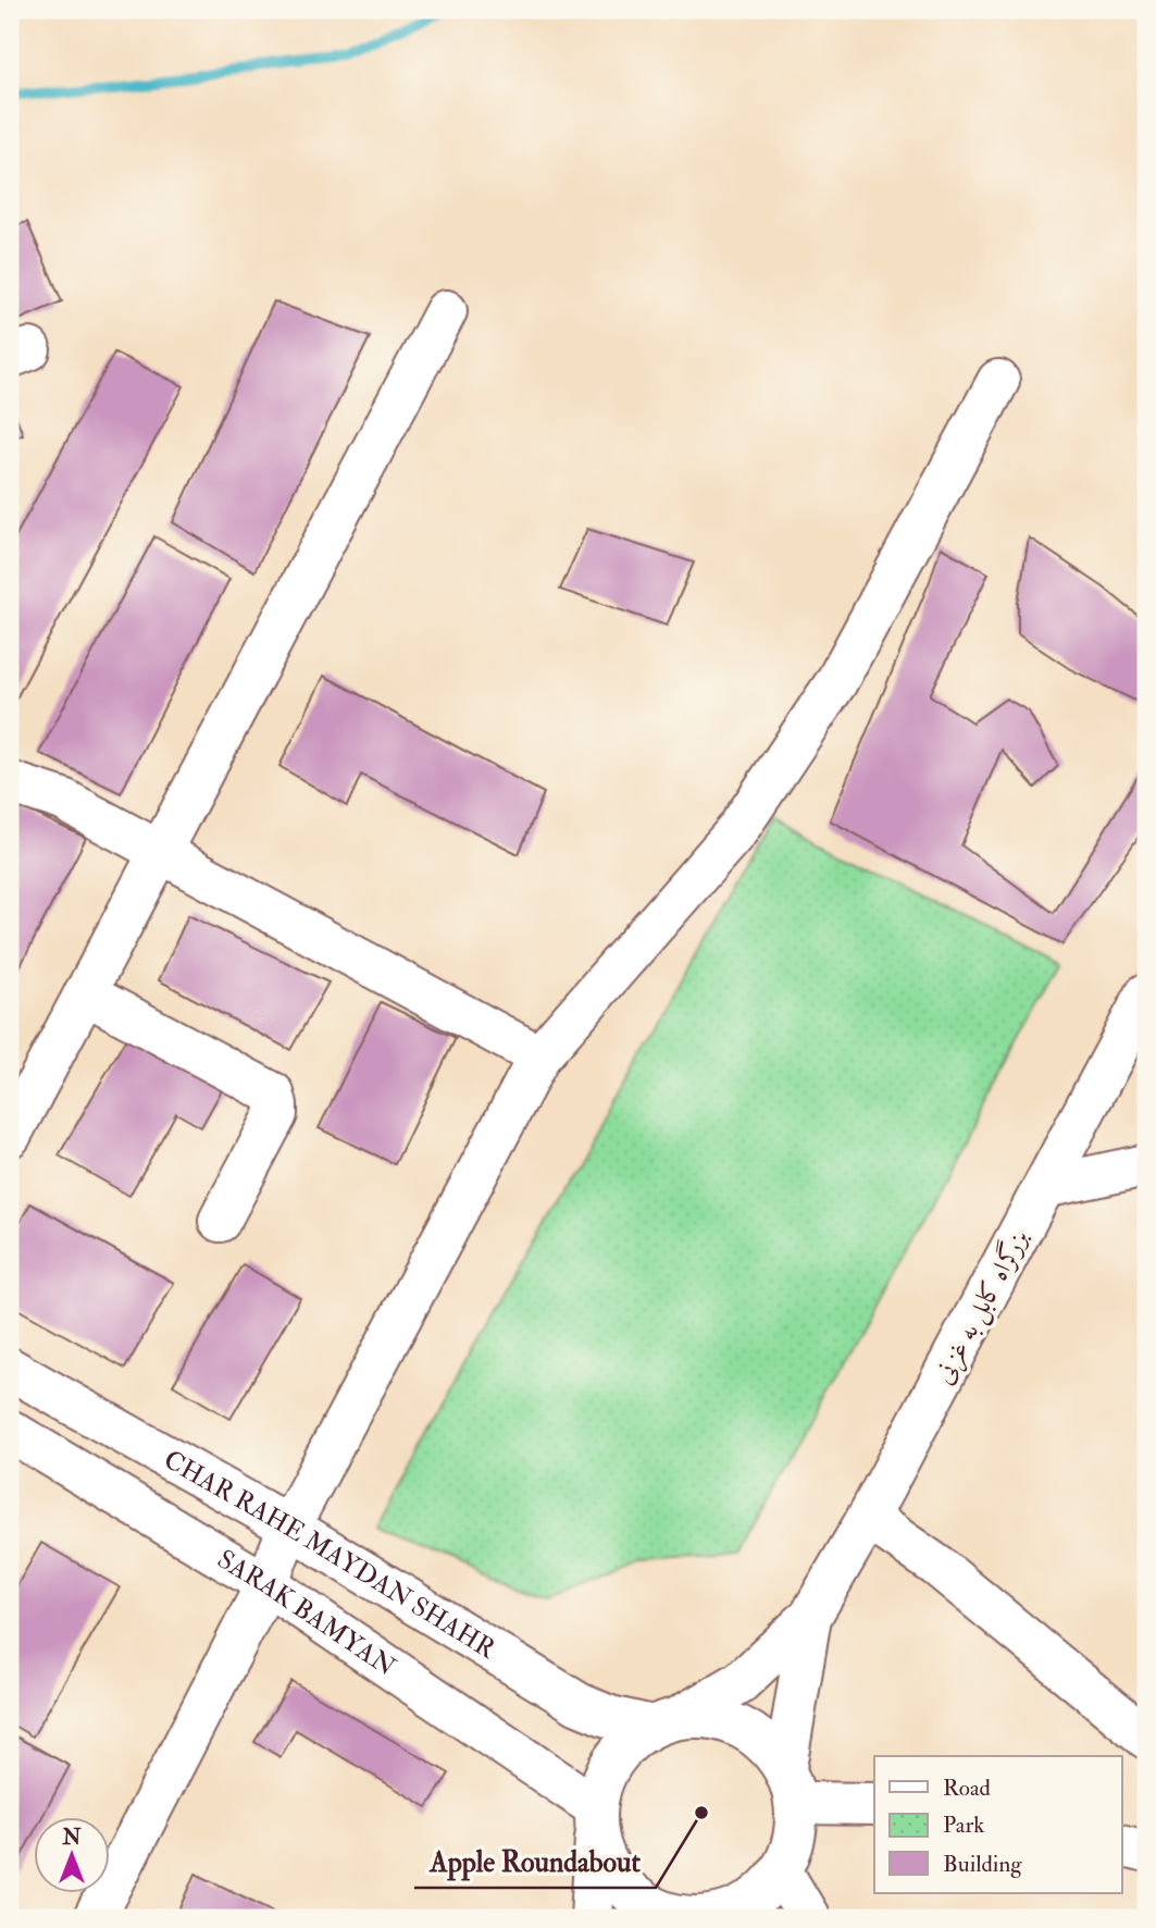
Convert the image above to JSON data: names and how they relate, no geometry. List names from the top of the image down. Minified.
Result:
{"streets":{"main road":["بزرگراه کابل به غزنی","CHAR RAHE MAYDAN SHAHR","SARAK BAMYAN"]},"crossings":[["بزرگراه کابل به غزنی","CHAR RAHE MAYDAN SHAHR"],["بزرگراه کابل به غزنی","SARAK BAMYAN"],["CHAR RAHE MAYDAN SHAHR","SARAK BAMYAN"]],"places":["Apple Roundabout"],"legend":["Road","Park","Building"],"north":"top"}
